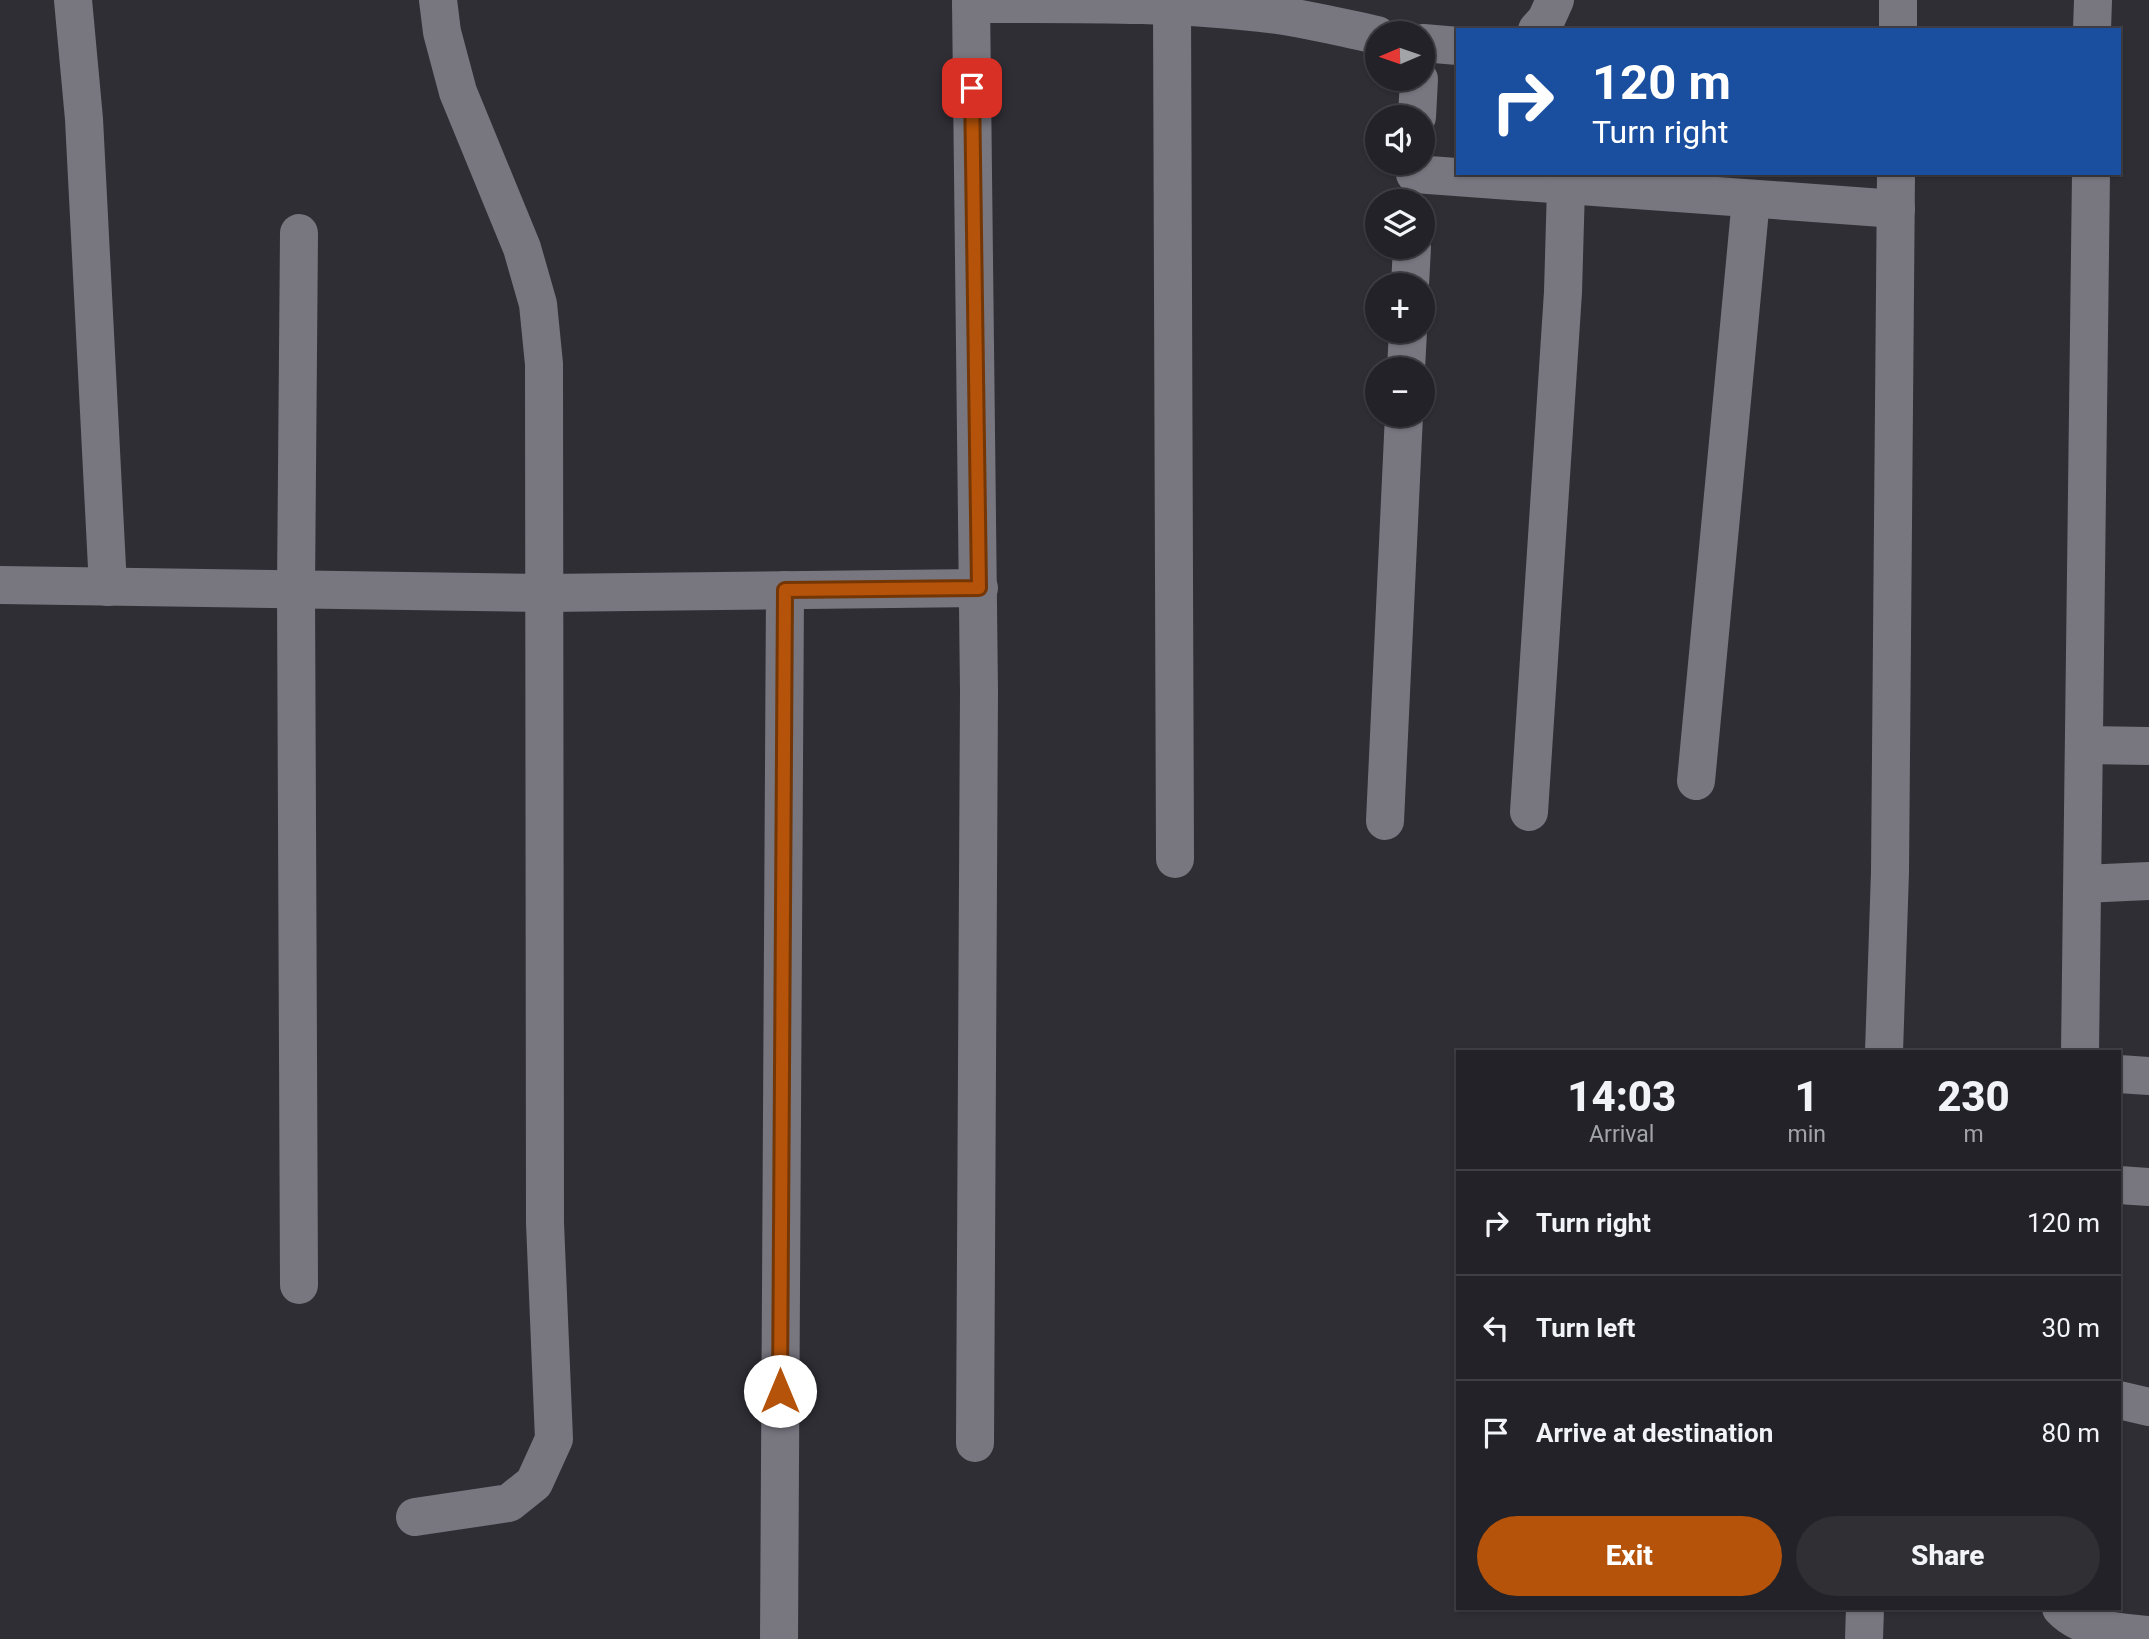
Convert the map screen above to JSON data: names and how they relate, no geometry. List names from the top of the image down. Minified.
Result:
{"north":"left","page":{"map_buttons":["+","−"],"turn":["120 m","Turn right"],"eta":["14:03","Arrival","1","min","230","m"],"list":[{"name":"Turn right","value":"120 m"},{"name":"Turn left","value":"30 m"},{"name":"Arrive at destination","value":"80 m"}],"buttons":["Exit","Share"]}}
